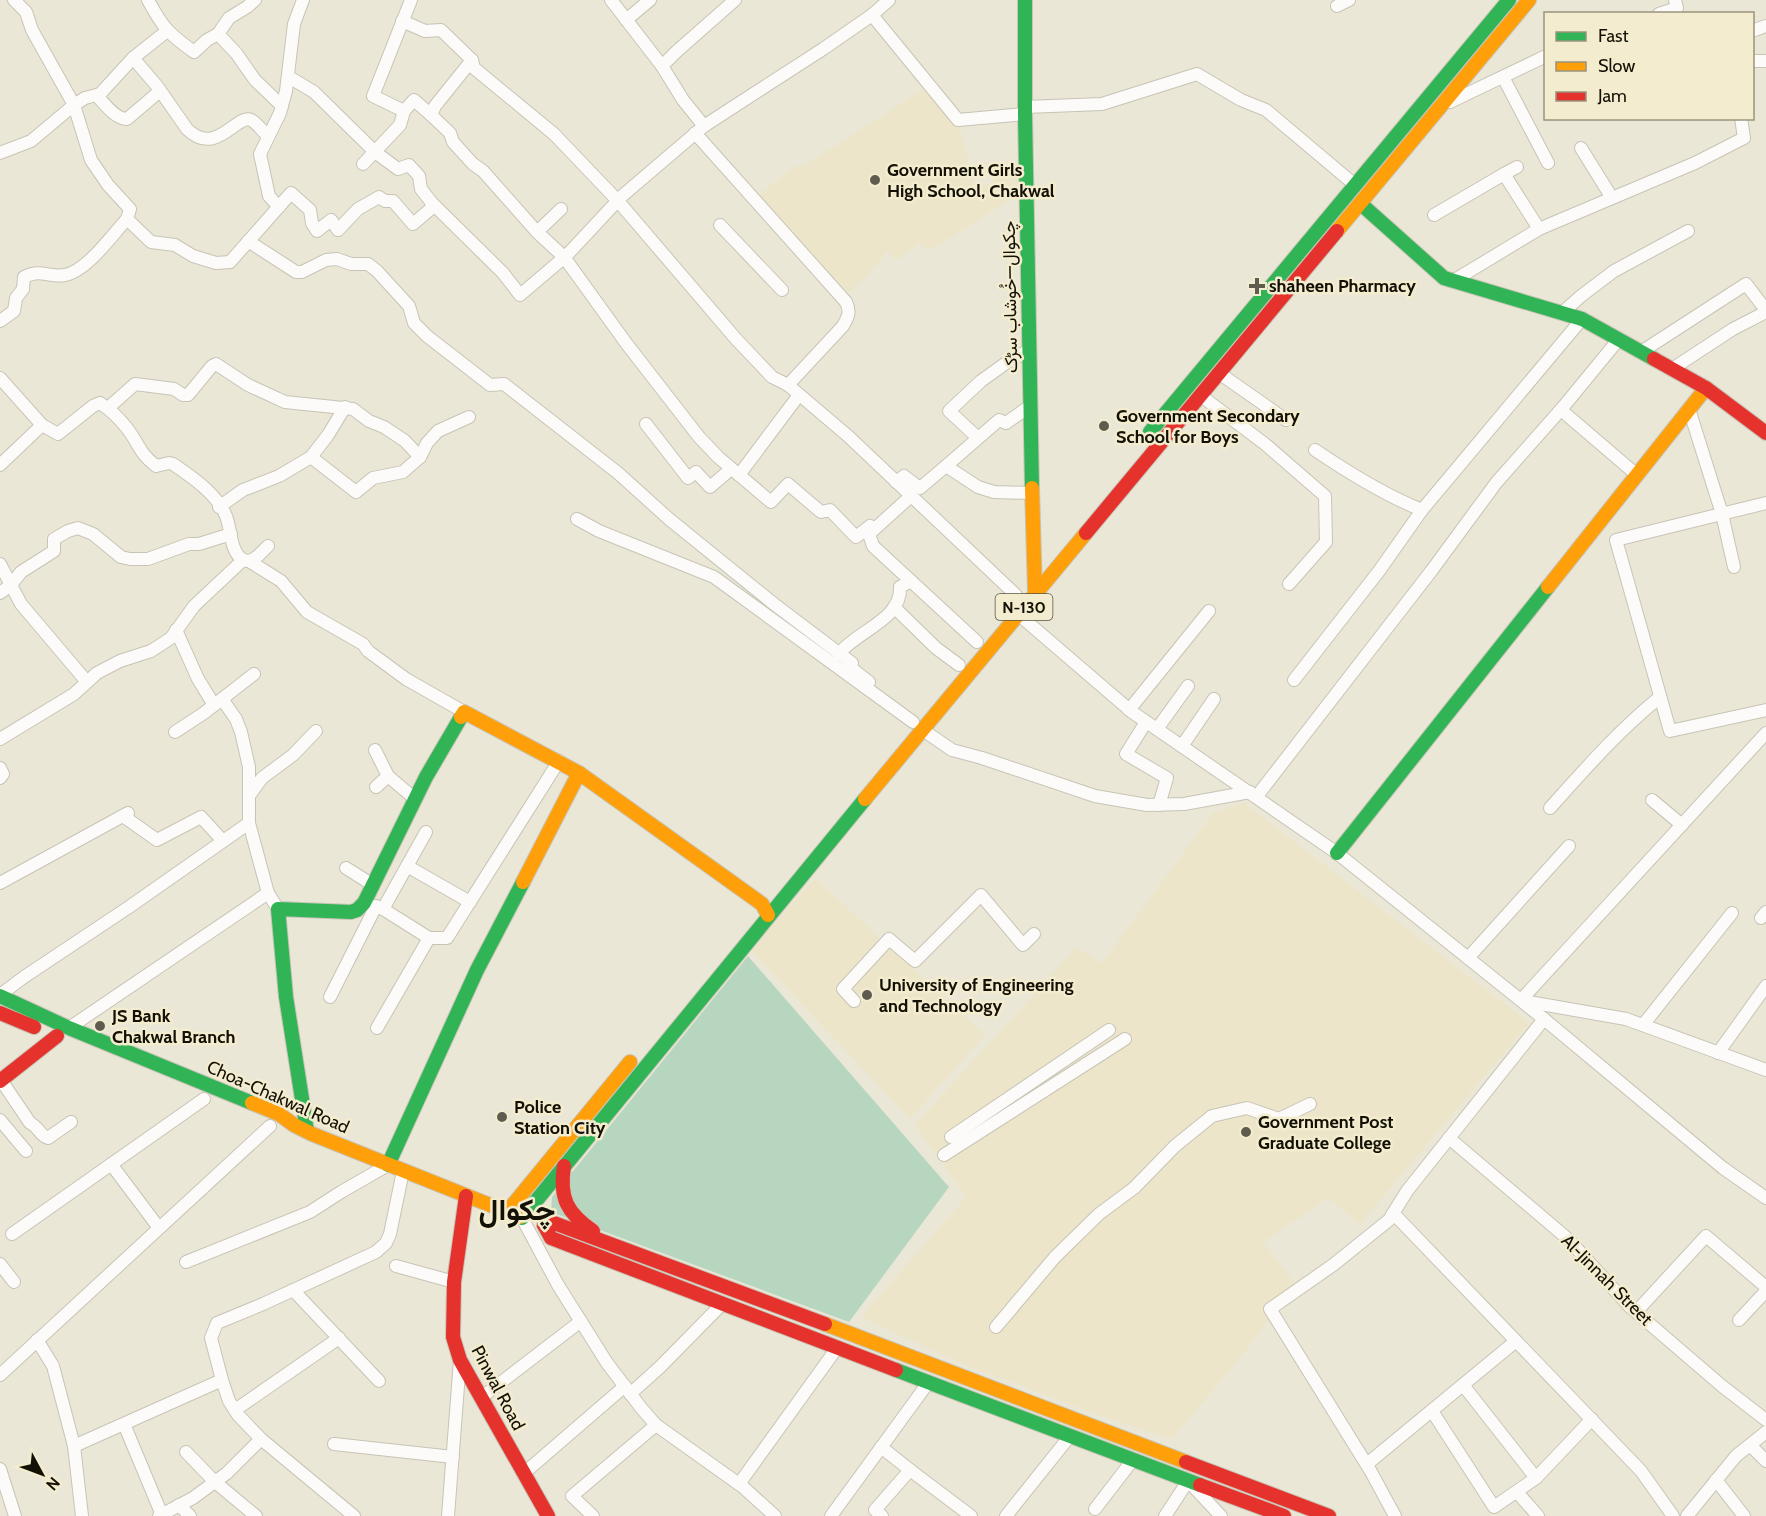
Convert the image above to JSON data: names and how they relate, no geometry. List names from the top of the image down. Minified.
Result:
{"streets":{"main road":["چکوال—خُوشاب سڑک","N-130","Choa-Chakwal Road","Pinwal Road"],"street":["Al-Jinnah Street"]},"crossings":[["چکوال—خُوشاب سڑک","N-130"],["N-130","Choa-Chakwal Road"],["Choa-Chakwal Road","Pinwal Road"]],"districts":["چکوال"],"places":{"other":["Government Girls High School, Chakwal","Government Secondary School for Boys","University of Engineering and Technology","JS Bank Chakwal Branch","Police Station City","Government Post Graduate College"],"health":["shaheen Pharmacy"]},"legend":["Fast","Slow","Jam"],"north":"bottom right"}
